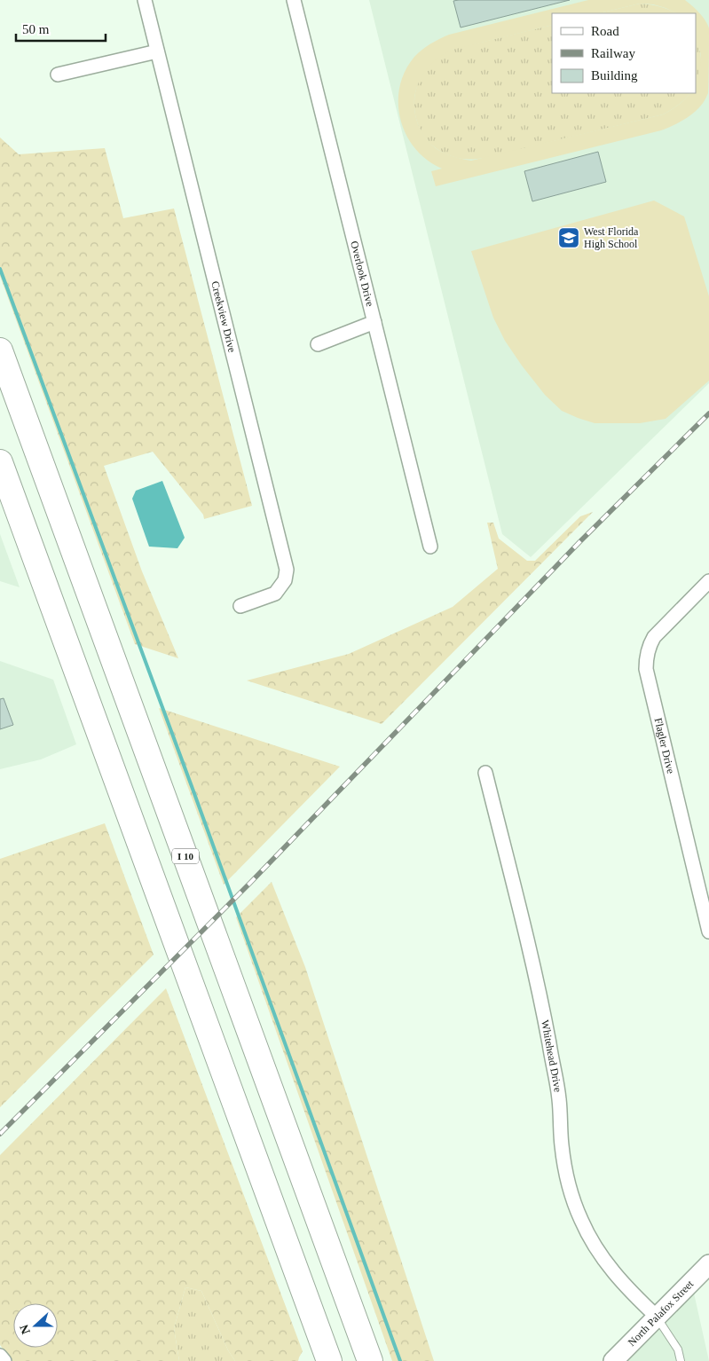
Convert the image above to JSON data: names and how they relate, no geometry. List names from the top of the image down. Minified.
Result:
{"streets":{"highway":["I 10"],"main road":["North Palafox Street"],"street":["Overlook Drive","Creekview Drive","Flagler Drive","Whitehead Drive"]},"crossings":[["Whitehead Drive","North Palafox Street"]],"places":{"school or university":["West Florida High School"]},"legend":["Road","Railway","Building"],"scale_bar":"50 m","north":"left"}
